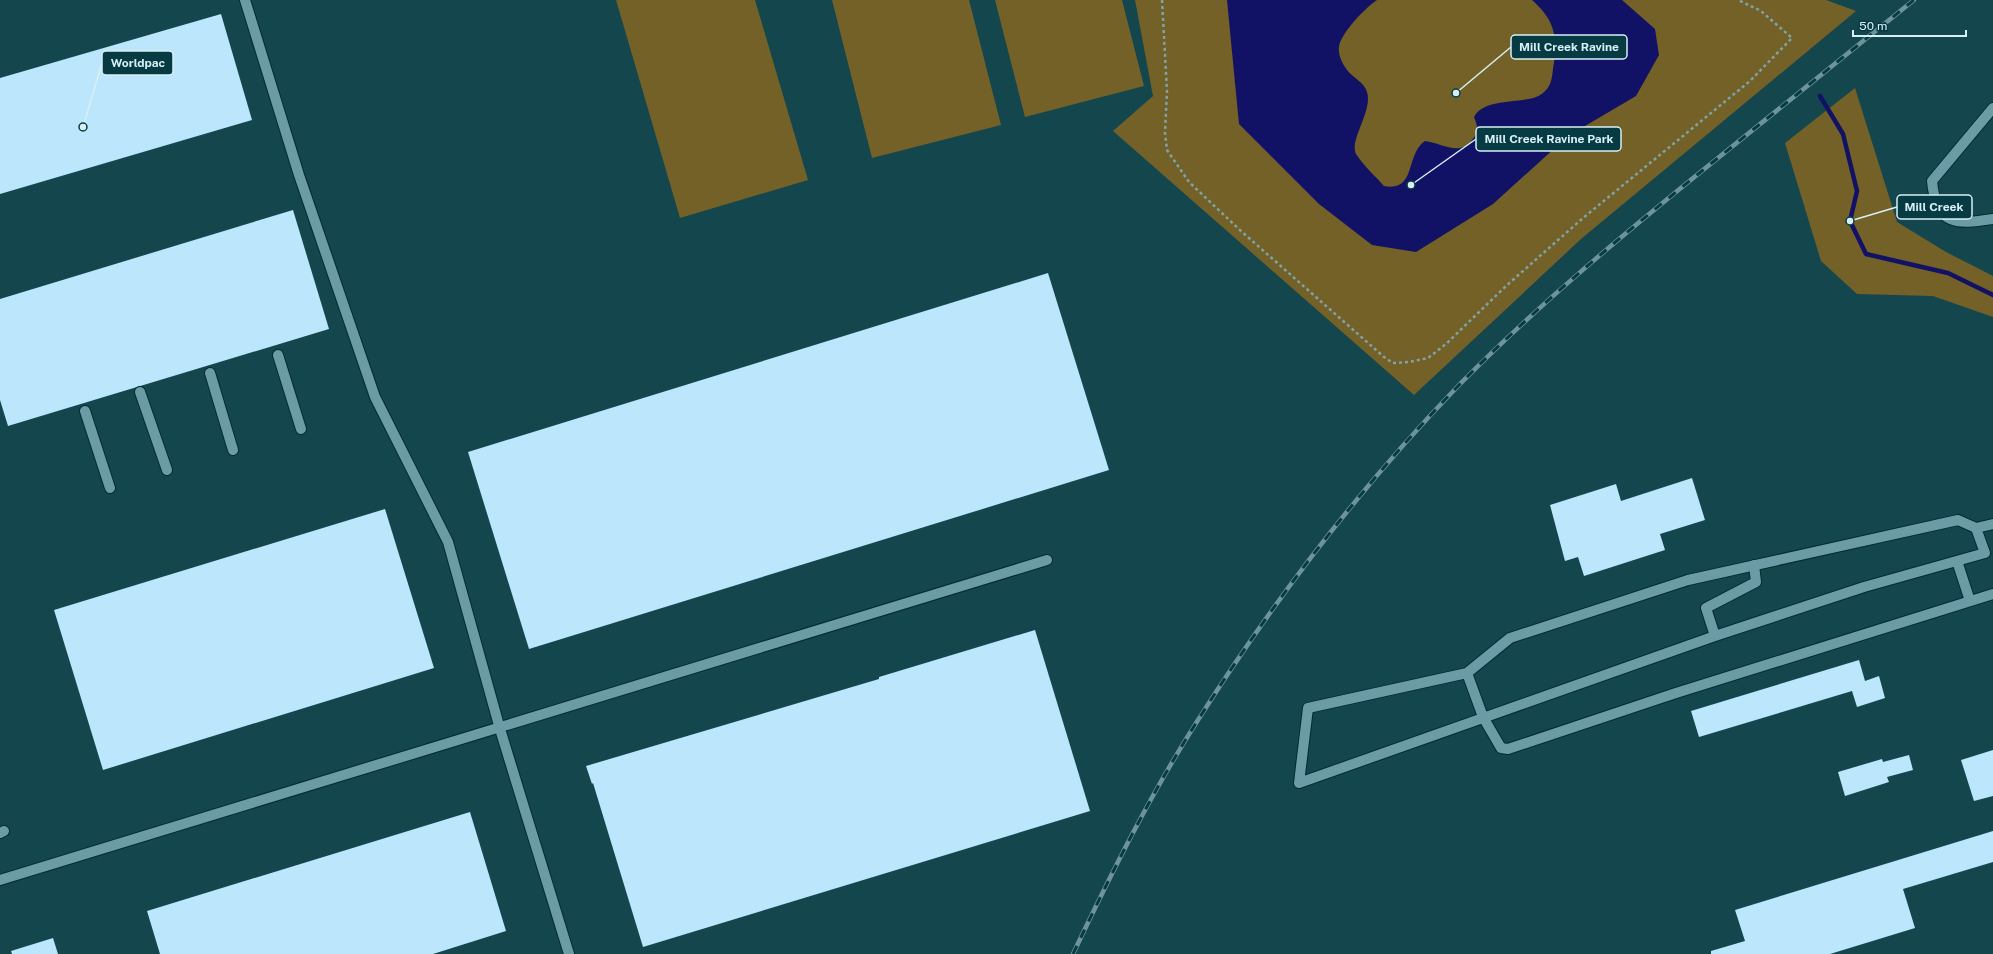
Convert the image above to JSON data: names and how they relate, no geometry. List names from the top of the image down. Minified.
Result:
{"places":["Mill Creek Ravine","Worldpac","Mill Creek Ravine Park","Mill Creek"],"scale_bar":"50 m"}
